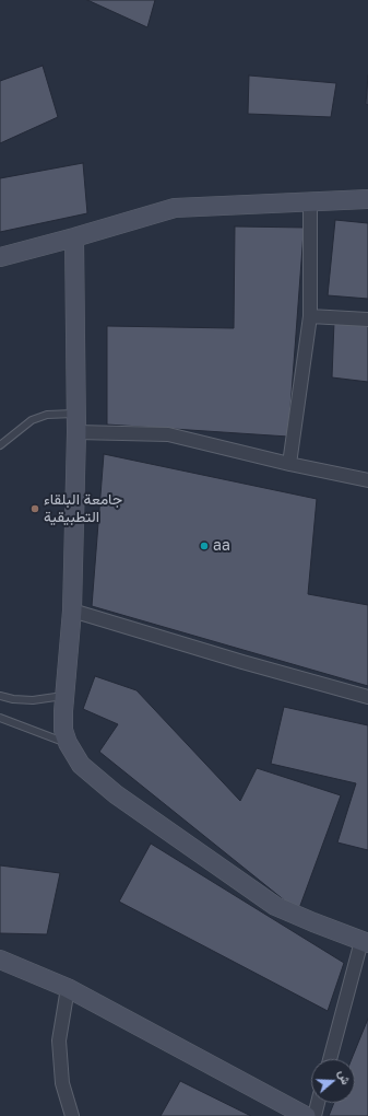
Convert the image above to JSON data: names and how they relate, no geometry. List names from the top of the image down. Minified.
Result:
{"places":["جامعة البلقاء التطبيقية","aa"],"north":"right"}
